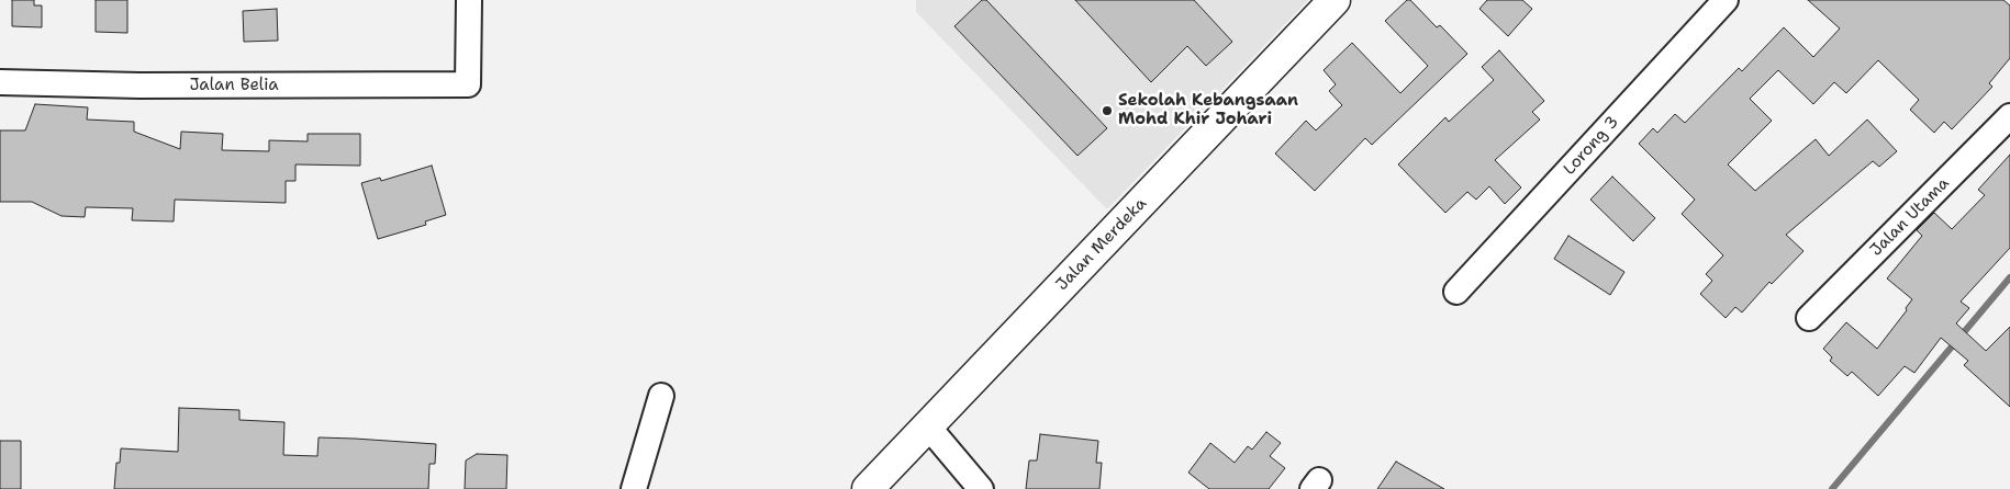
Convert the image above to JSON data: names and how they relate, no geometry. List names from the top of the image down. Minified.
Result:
{"streets":{"street":["Jalan Belia","Lorong 3","Jalan Utama","Jalan Merdeka"]},"places":["Sekolah Kebangsaan Mohd Khir Johari"]}
